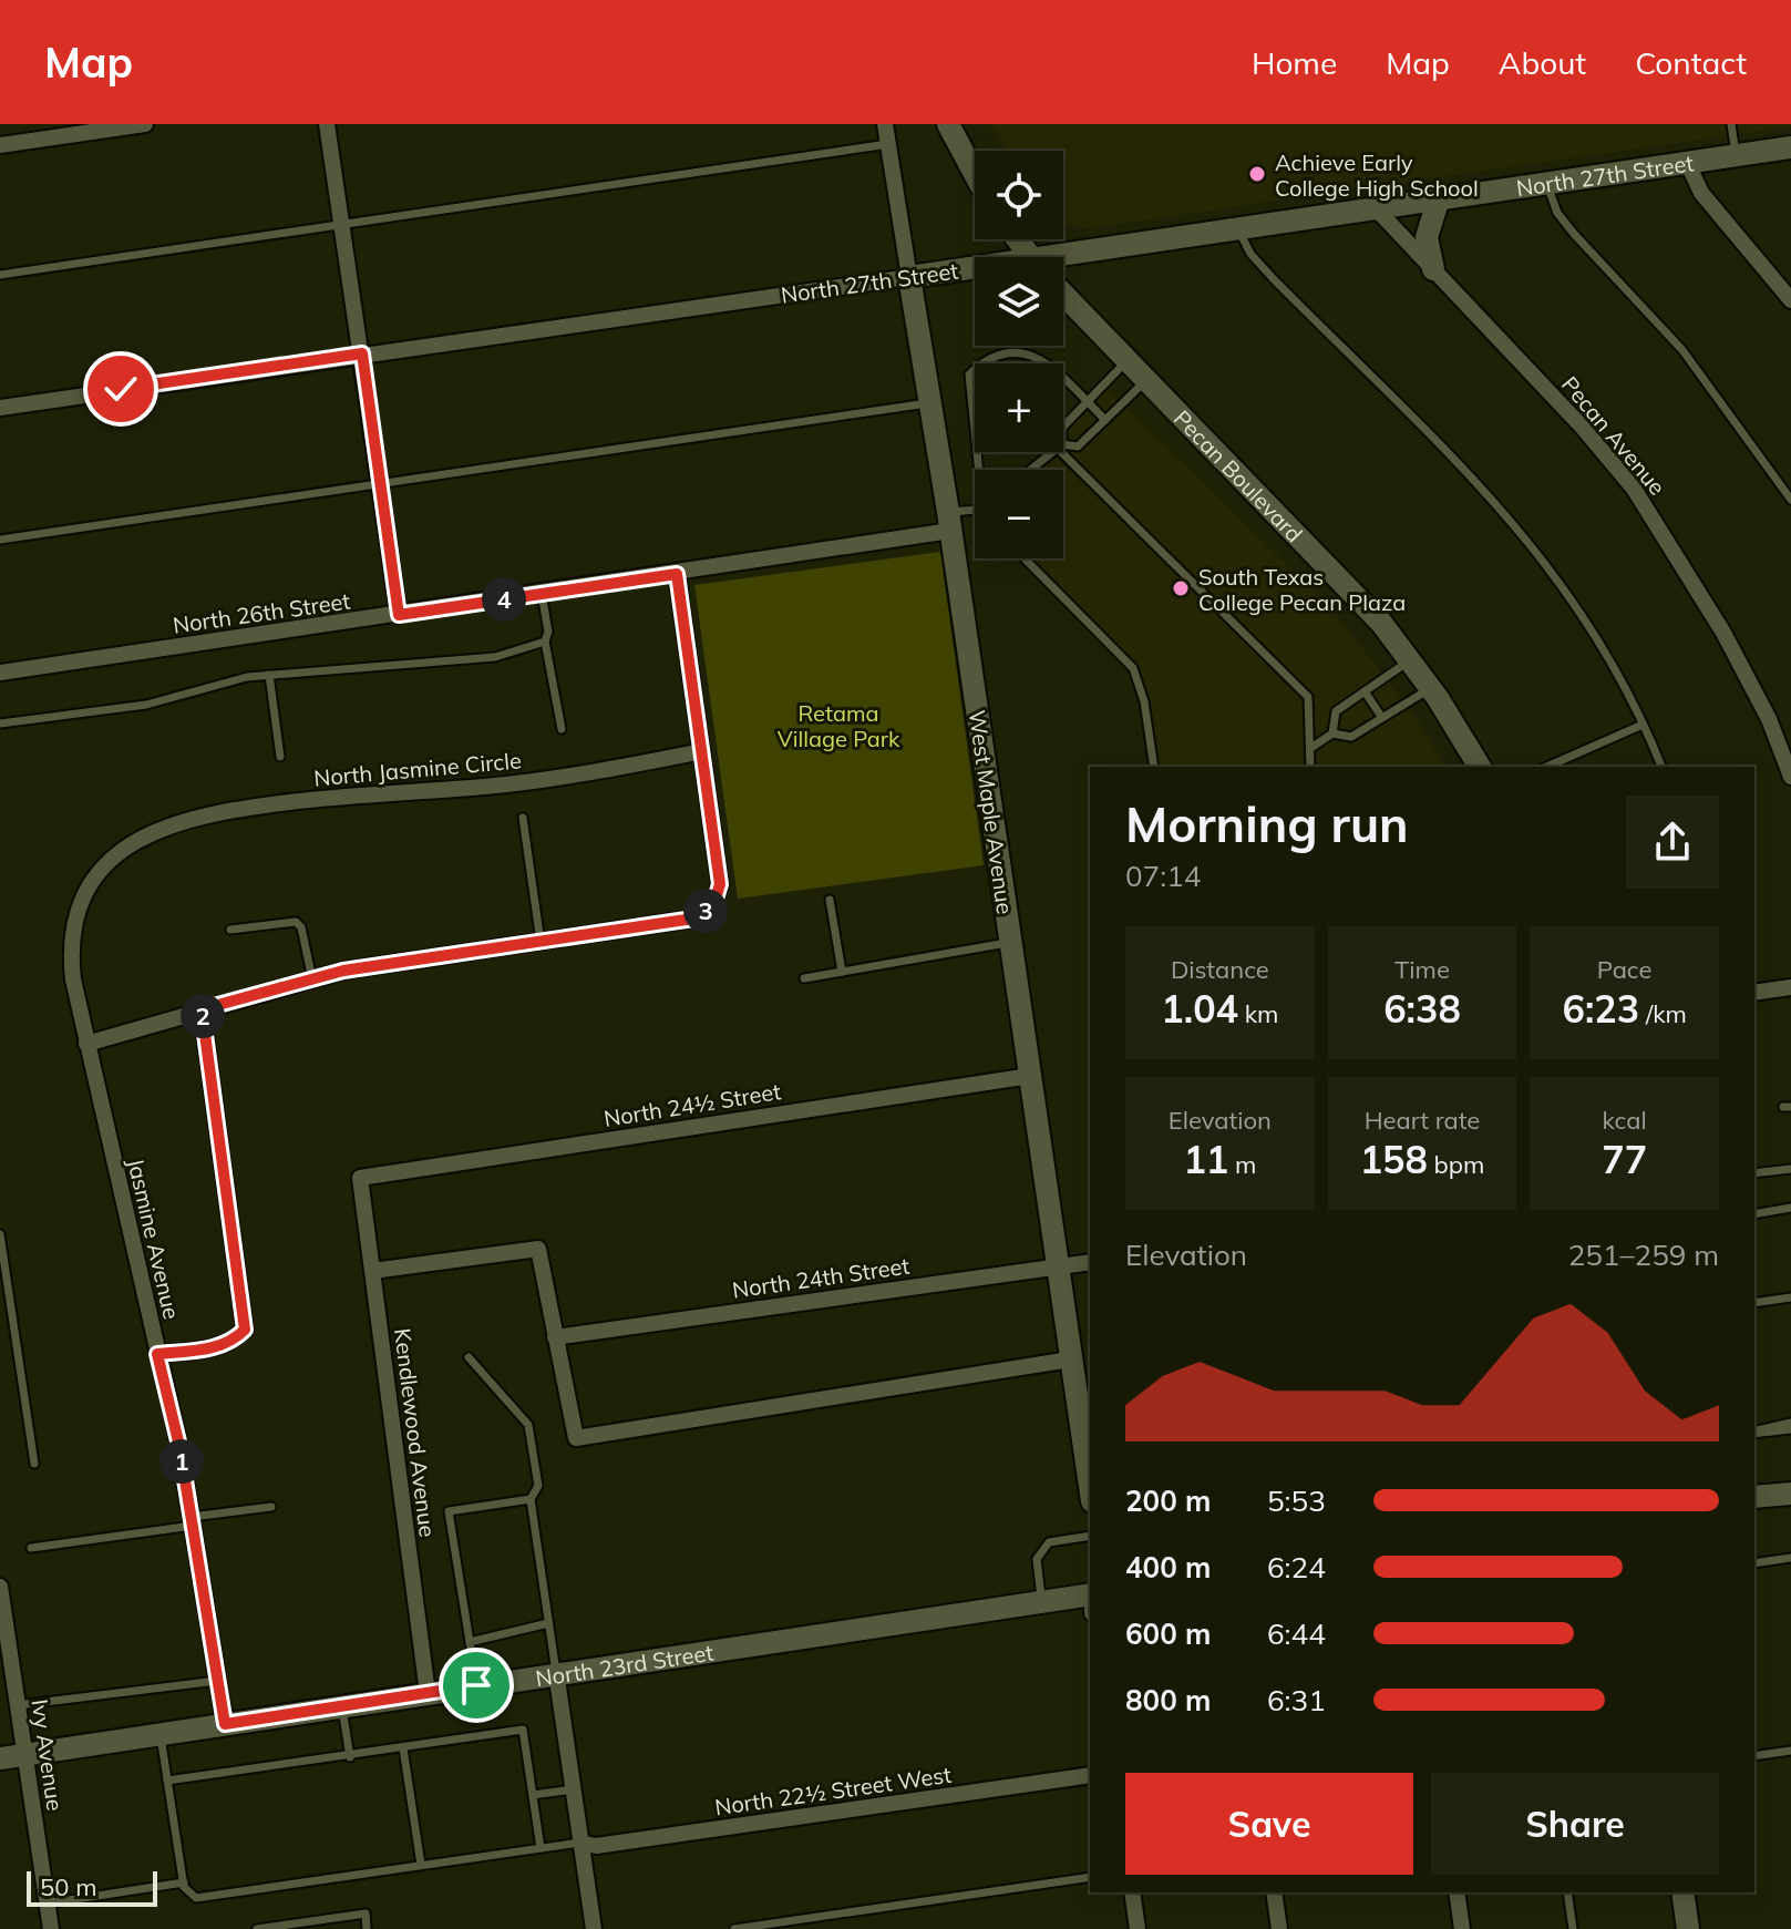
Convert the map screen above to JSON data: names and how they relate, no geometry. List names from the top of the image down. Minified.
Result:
{"streets":{"street":["North 27th Street","Pecan Avenue","Pecan Boulevard","North 26th Street","North Jasmine Circle","West Maple Avenue","North 24½ Street","Jasmine Avenue","North 24th Street","Kendlewood Avenue","North 23rd Street","Ivy Avenue","North 22½ Street West"]},"crossings":[["North 27th Street","Pecan Avenue"],["North 27th Street","West Maple Avenue"],["North 26th Street","West Maple Avenue"],["North Jasmine Circle","Jasmine Avenue"],["West Maple Avenue","North 24½ Street"],["West Maple Avenue","North 24th Street"],["North 24½ Street","Kendlewood Avenue"],["Jasmine Avenue","North 23rd Street"],["Kendlewood Avenue","North 23rd Street"],["North 23rd Street","Ivy Avenue"]],"parks":["Retama Village Park"],"places":["Achieve Early College High School","South Texas College Pecan Plaza"],"scale_bar":"50 m","page":{"header":"Map","nav":["Home","Map","About","Contact"],"map_buttons":["+","−"],"pins":["4","3","2","1"],"heading":["Morning run","07:14"],"stats":[["Distance","1.04 km"],["Time","6:38"],["Pace","6:23 /km"],["Elevation","11 m"],["Heart rate","158 bpm"],["kcal","77"]],"chart":["Elevation","251–259 m"],"list":[{"name":"200 m","note":"5:53"},{"name":"400 m","note":"6:24"},{"name":"600 m","note":"6:44"},{"name":"800 m","note":"6:31"}],"buttons":["Save","Share"],"scale":"50 m"}}
